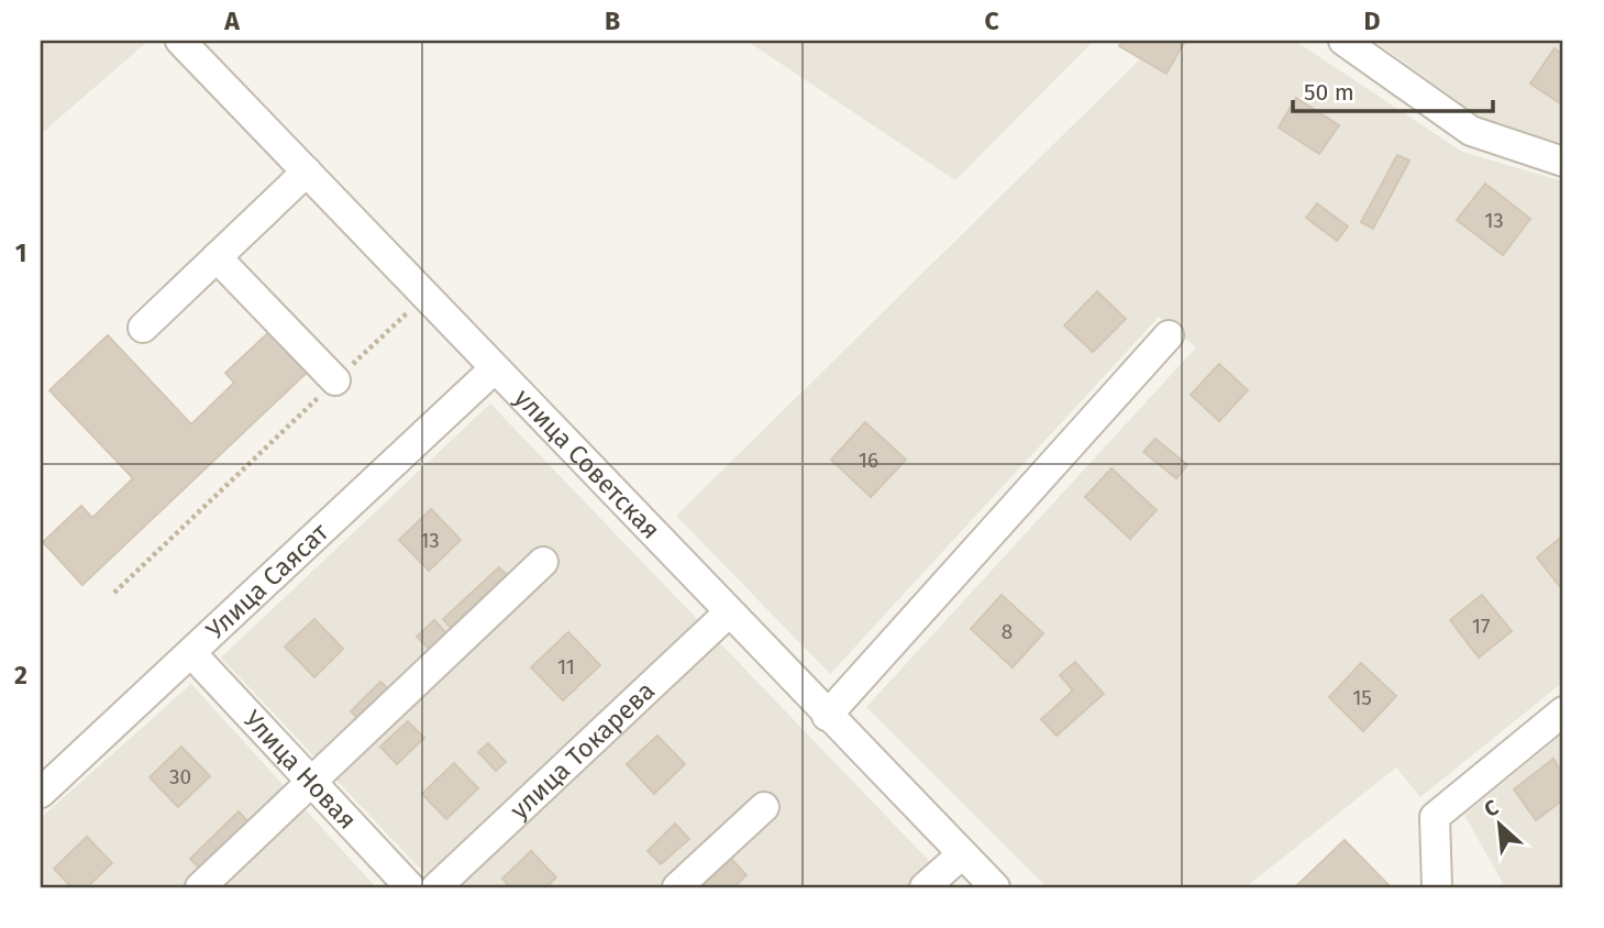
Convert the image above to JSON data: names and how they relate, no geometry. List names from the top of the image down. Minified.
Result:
{"streets":{"street":["улица Советская","Улица Саясат","улица Токарева","Улица Новая"]},"crossings":[["улица Советская","Улица Саясат"],["улица Советская","улица Токарева"],["Улица Саясат","Улица Новая"]],"house_numbers":["13","16","13","17","8","11","15","30"],"scale_bar":"50 m","north":"top left","grid":{"columns":["A","B","C","D"],"rows":["1","2"]}}
